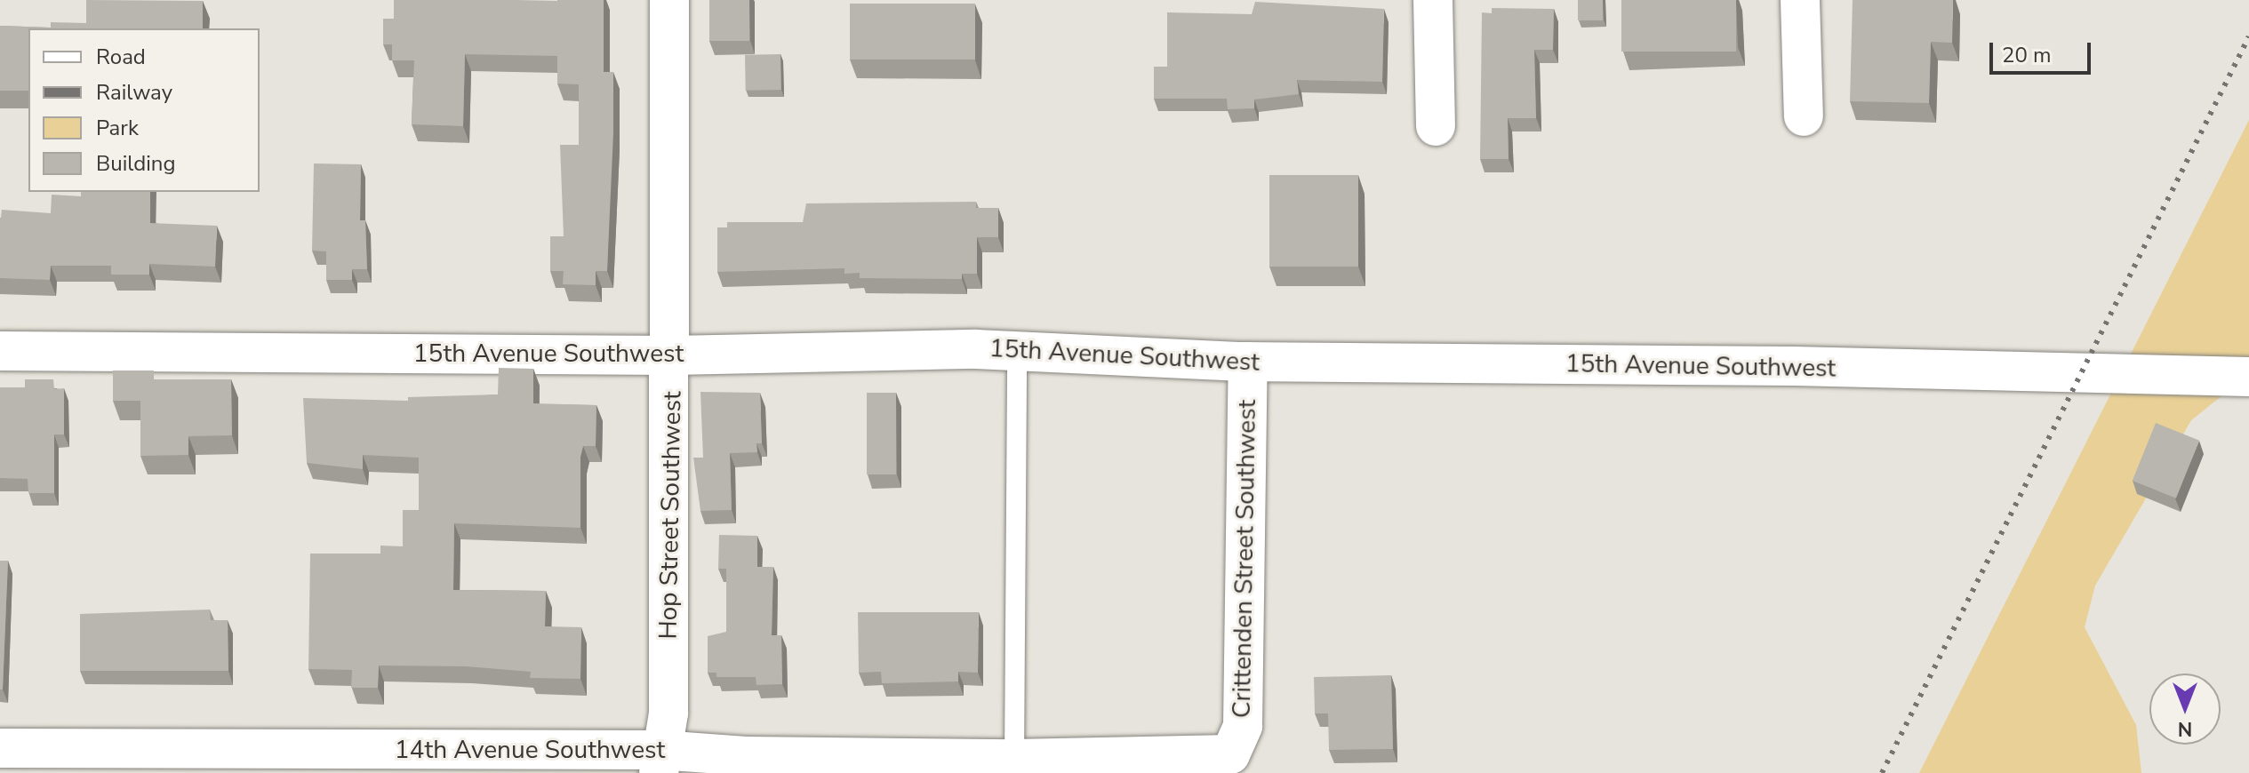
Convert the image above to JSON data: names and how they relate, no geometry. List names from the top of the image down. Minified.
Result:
{"streets":{"street":["15th Avenue Southwest","Hop Street Southwest","Crittenden Street Southwest","14th Avenue Southwest"]},"crossings":[["15th Avenue Southwest","Hop Street Southwest"],["15th Avenue Southwest","Crittenden Street Southwest"],["Hop Street Southwest","14th Avenue Southwest"],["Crittenden Street Southwest","14th Avenue Southwest"]],"legend":["Road","Railway","Park","Building"],"scale_bar":"20 m","north":"bottom"}
